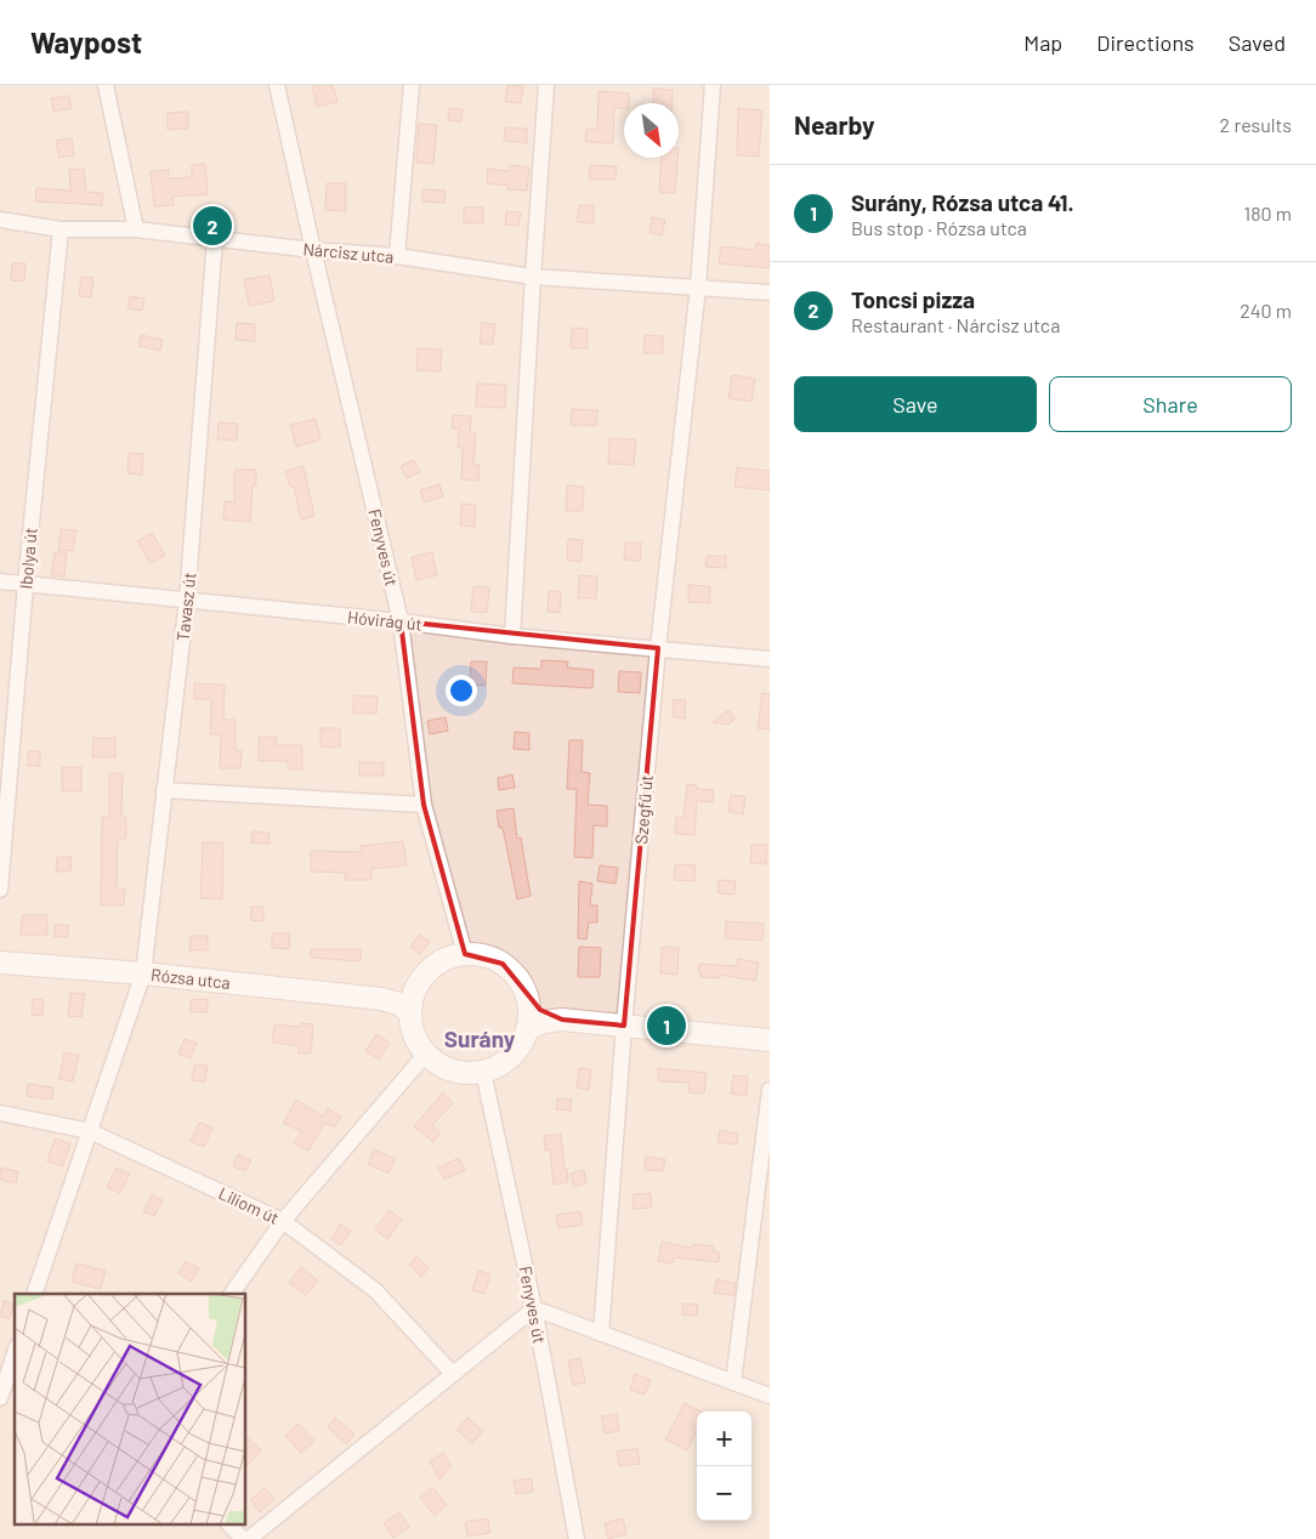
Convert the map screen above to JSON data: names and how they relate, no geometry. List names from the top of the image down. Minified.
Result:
{"streets":{"street":["Nárcisz utca","Fenyves út","Ibolya út","Tavasz út","Hóvirág út","Szegfű út","Rózsa utca","Liliom út"]},"crossings":[["Nárcisz utca","Fenyves út"],["Nárcisz utca","Ibolya út"],["Nárcisz utca","Tavasz út"],["Nárcisz utca","Szegfű út"],["Fenyves út","Hóvirág út"],["Ibolya út","Hóvirág út"],["Tavasz út","Hóvirág út"],["Tavasz út","Rózsa utca"],["Tavasz út","Liliom út"],["Hóvirág út","Szegfű út"]],"districts":["Surány"],"north":"bottom right","page":{"header":"Waypost","nav":["Map","Directions","Saved"],"heading":["Nearby","2 results"],"list":[{"mark":"1","name":"Surány, Rózsa utca 41.","note":"Bus stop · Rózsa utca","value":"180 m"},{"mark":"2","name":"Toncsi pizza","note":"Restaurant · Nárcisz utca","value":"240 m"}],"pins":["2","1"],"buttons":["Save","Share"],"map_buttons":["+","−"]}}
